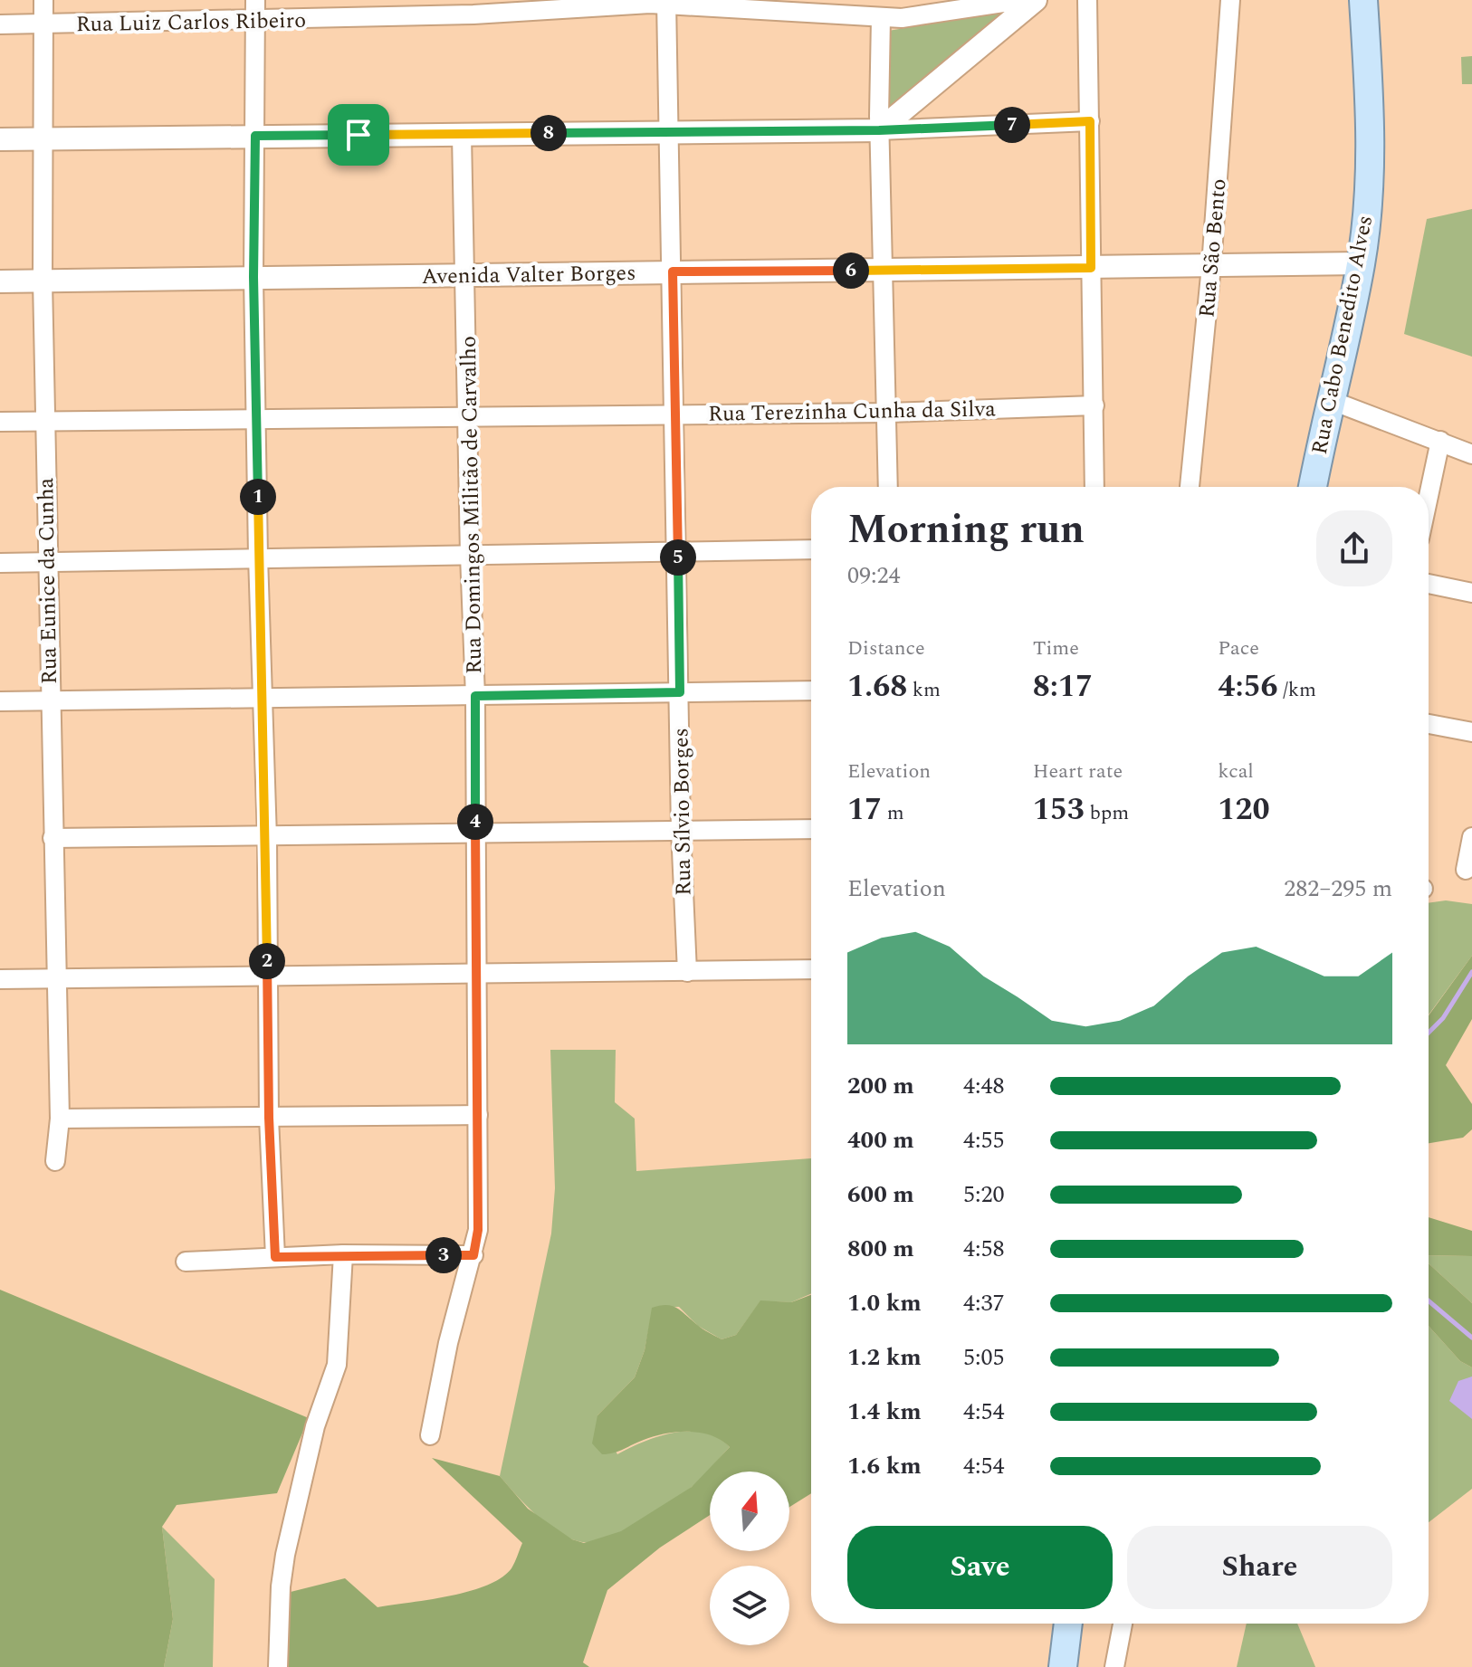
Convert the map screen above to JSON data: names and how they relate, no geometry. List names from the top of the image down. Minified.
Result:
{"streets":{"main road":["Rua Cabo Benedito Alves"],"street":["Rua Luiz Carlos Ribeiro","Rua São Bento","Avenida Valter Borges","Rua Terezinha Cunha da Silva","Rua Domingos Militão de Carvalho","Rua Eunice da Cunha","Rua Sílvio Borges"]},"crossings":[["Rua Luiz Carlos Ribeiro","Rua Eunice da Cunha"],["Rua Luiz Carlos Ribeiro","Rua Sílvio Borges"],["Rua São Bento","Avenida Valter Borges"],["Avenida Valter Borges","Rua Cabo Benedito Alves"],["Avenida Valter Borges","Rua Domingos Militão de Carvalho"],["Avenida Valter Borges","Rua Eunice da Cunha"],["Avenida Valter Borges","Rua Sílvio Borges"],["Rua Terezinha Cunha da Silva","Rua Domingos Militão de Carvalho"],["Rua Terezinha Cunha da Silva","Rua Eunice da Cunha"],["Rua Terezinha Cunha da Silva","Rua Sílvio Borges"]],"north":"top","page":{"pins":["7","8","6","1","5","4","2","3"],"heading":["Morning run","09:24"],"stats":[["Distance","1.68 km"],["Time","8:17"],["Pace","4:56 /km"],["Elevation","17 m"],["Heart rate","153 bpm"],["kcal","120"]],"chart":["Elevation","282–295 m"],"list":[{"name":"200 m","note":"4:48"},{"name":"400 m","note":"4:55"},{"name":"600 m","note":"5:20"},{"name":"800 m","note":"4:58"},{"name":"1.0 km","note":"4:37"},{"name":"1.2 km","note":"5:05"},{"name":"1.4 km","note":"4:54"},{"name":"1.6 km","note":"4:54"}],"buttons":["Save","Share"]}}
